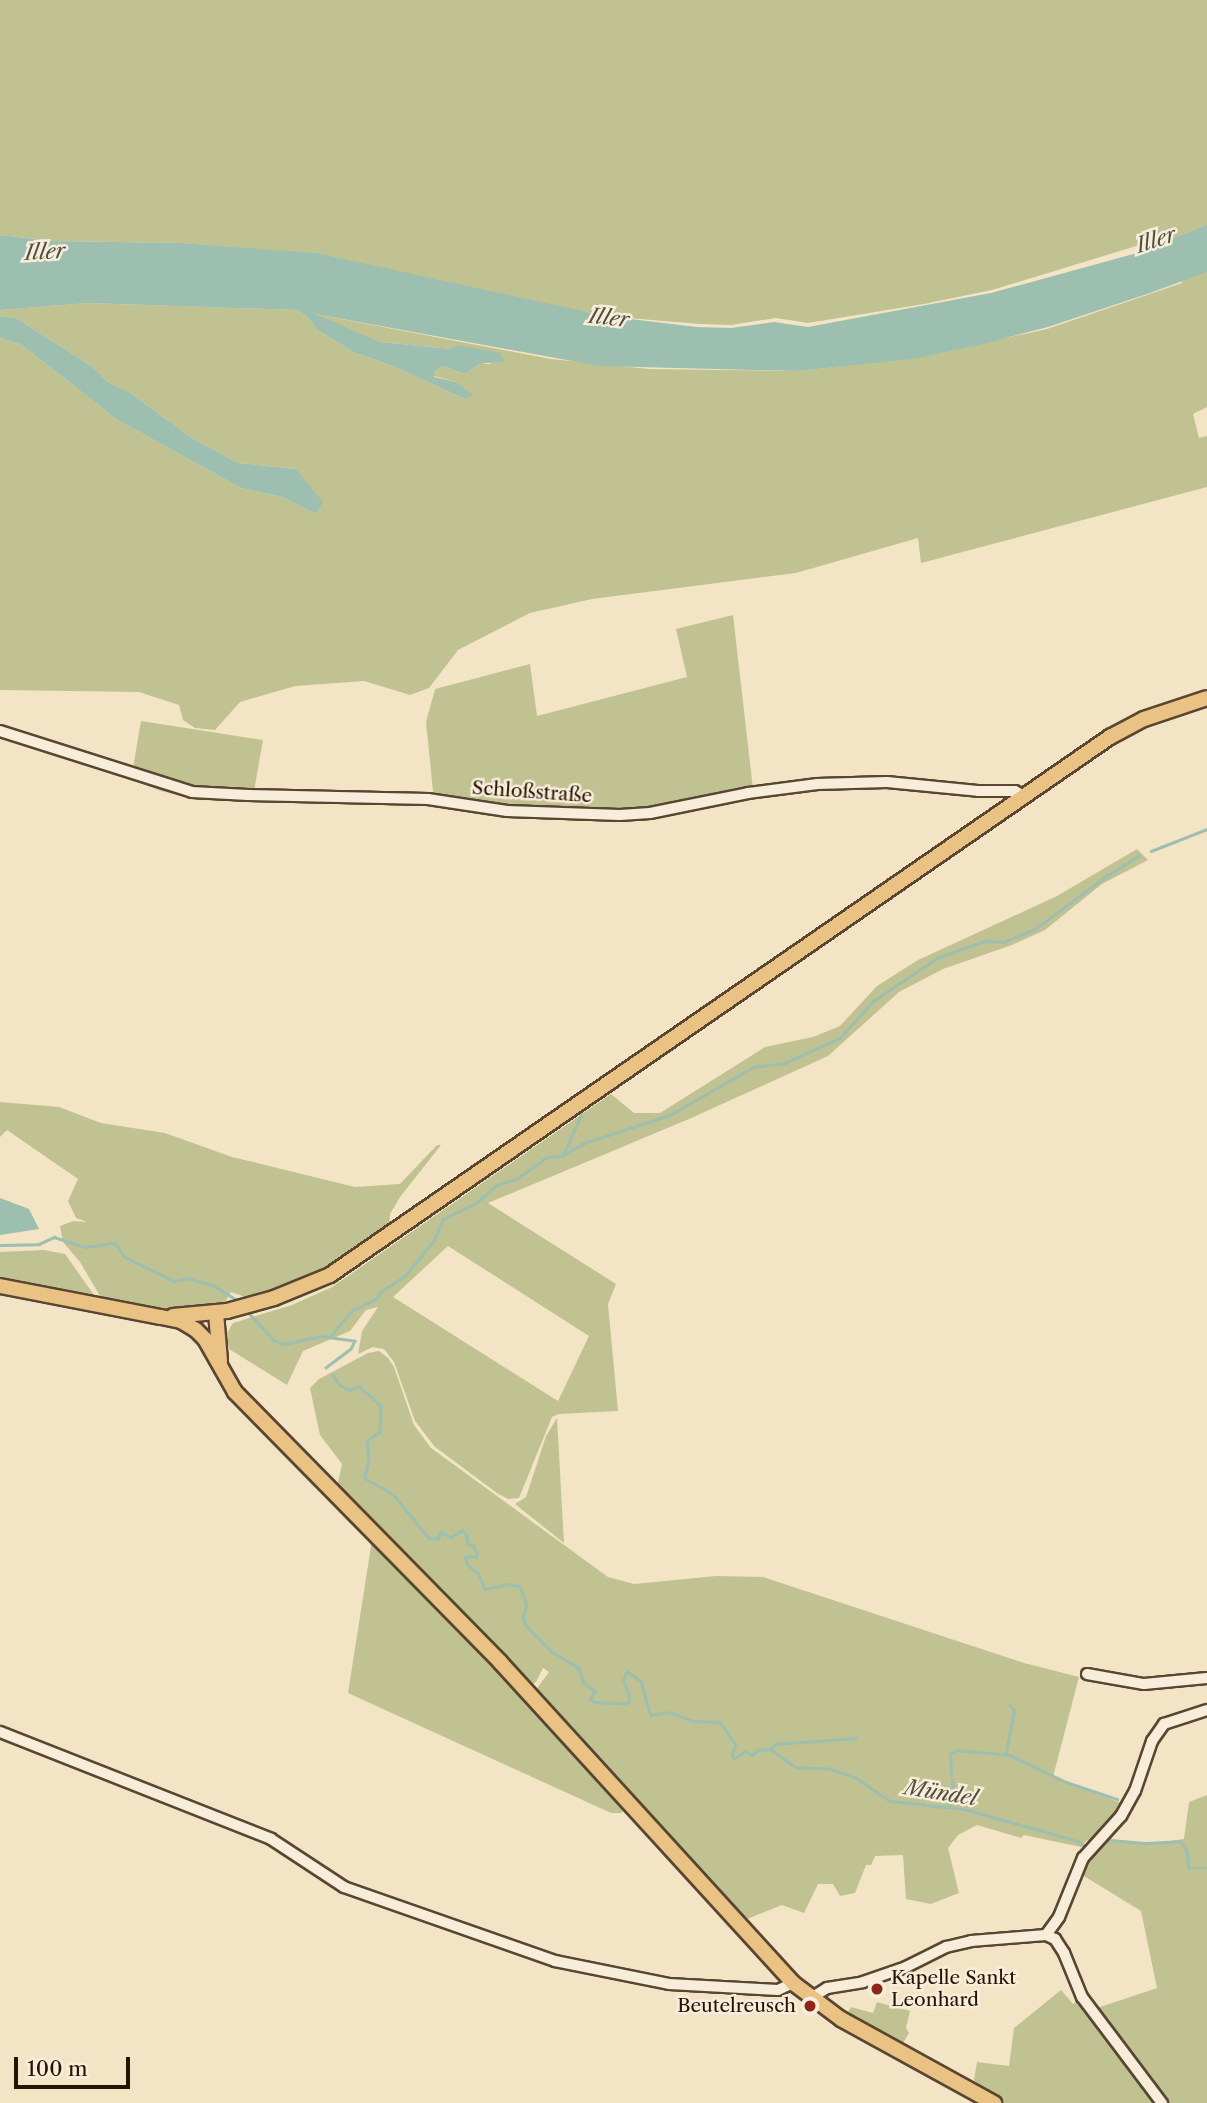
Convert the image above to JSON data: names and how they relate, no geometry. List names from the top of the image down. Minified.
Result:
{"streets":{"street":["Schloßstraße"]},"water":["Iller","Mündel"],"places":["Kapelle Sankt Leonhard","Beutelreusch"],"scale_bar":"100 m"}
